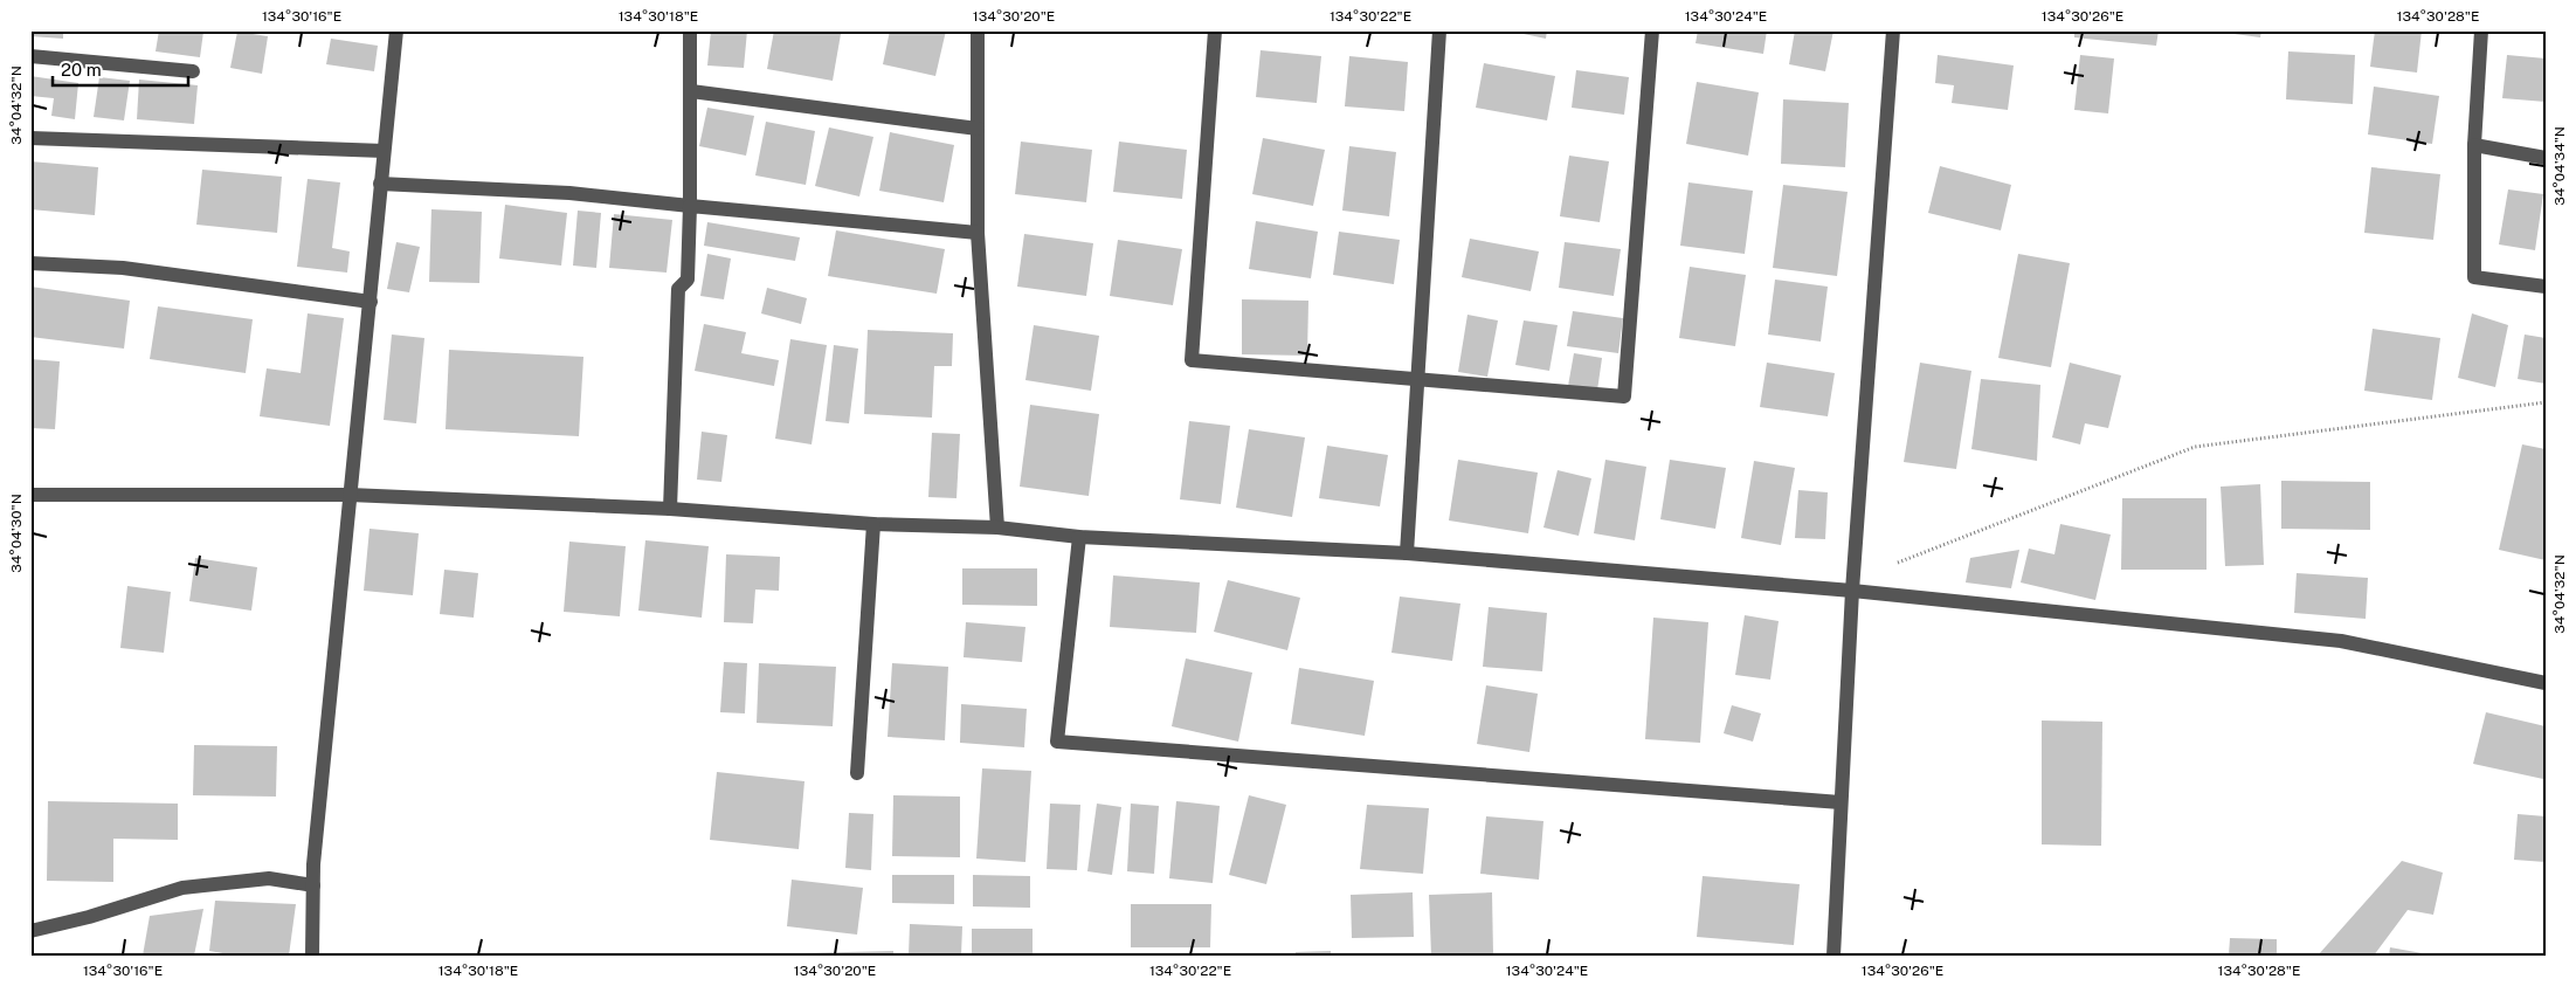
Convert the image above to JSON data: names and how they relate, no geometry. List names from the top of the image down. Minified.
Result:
{"scale_bar":"20 m","coordinates":["134°30'16\"E","134°30'18\"E","134°30'20\"E","134°30'22\"E","134°30'24\"E","134°30'26\"E","134°30'28\"E","34°04'32\"N","34°04'34\"N","34°04'30\"N"]}
